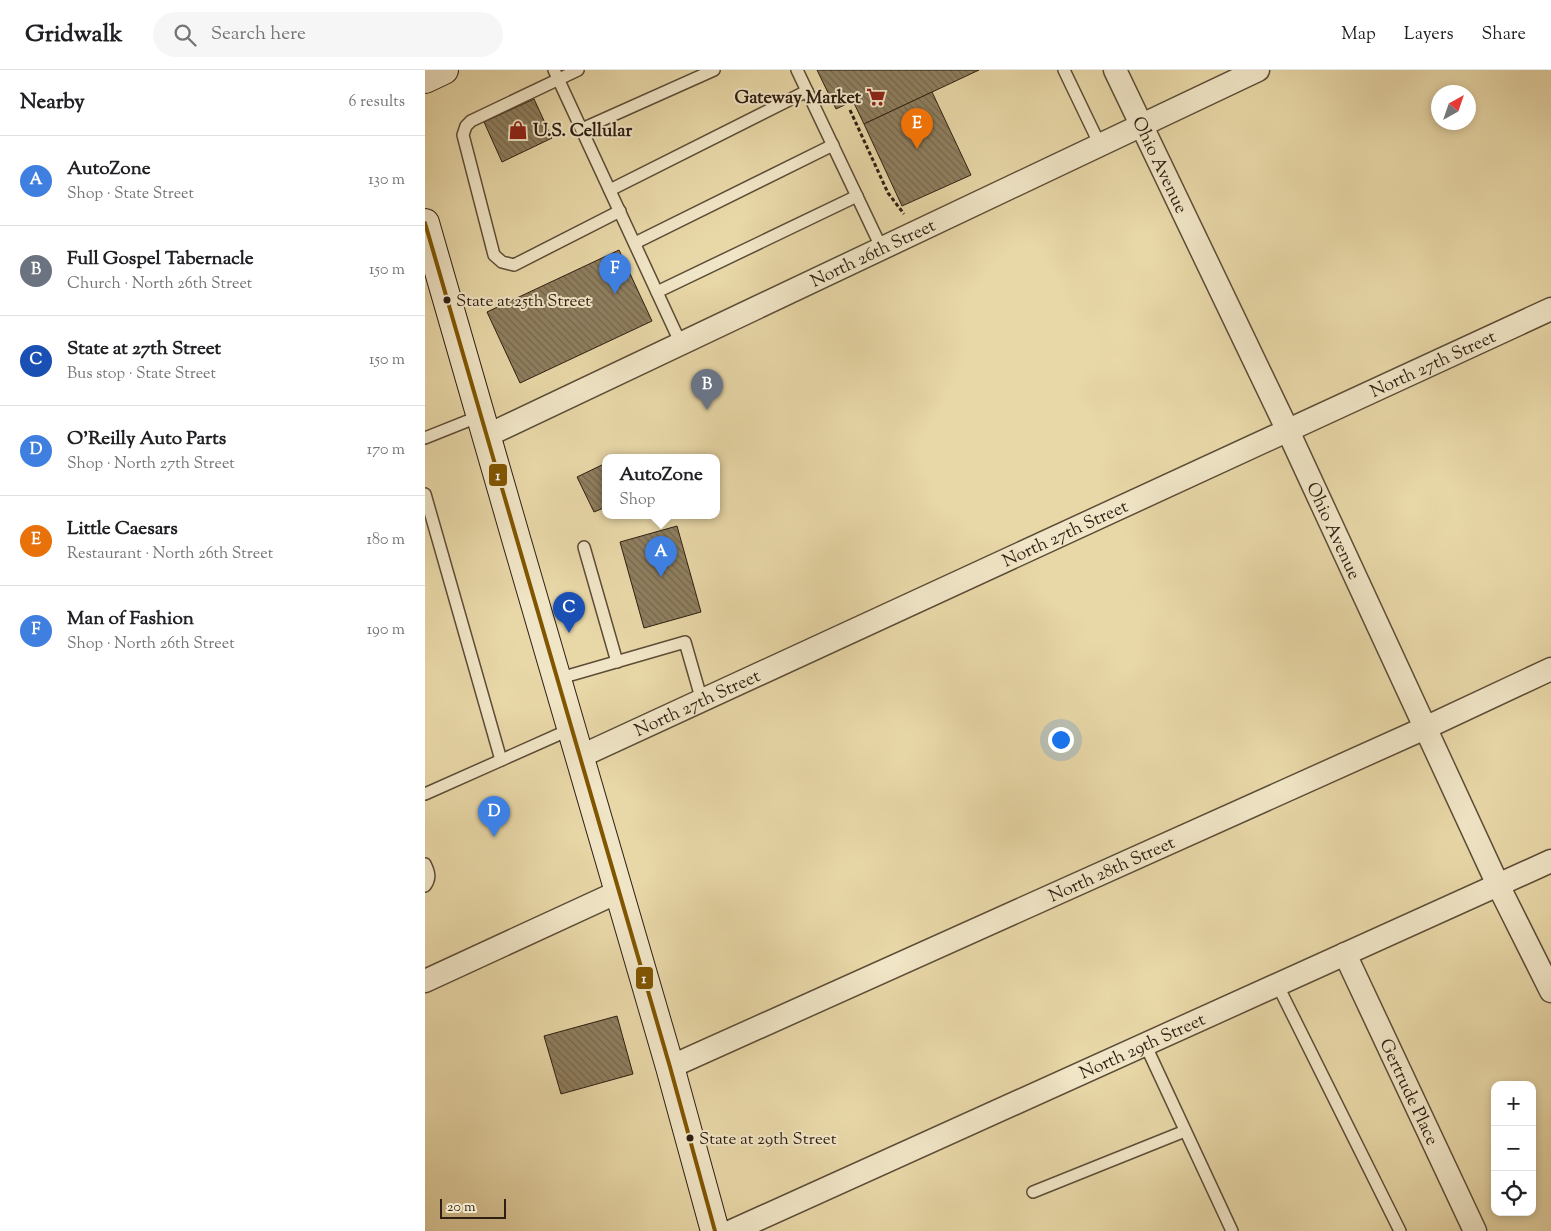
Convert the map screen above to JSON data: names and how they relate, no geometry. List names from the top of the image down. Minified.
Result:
{"streets":{"street":["Ohio Avenue","North 26th Street","North 27th Street","North 28th Street","North 29th Street","Gertrude Place"]},"crossings":[["Ohio Avenue","North 26th Street"],["Ohio Avenue","North 27th Street"],["Ohio Avenue","North 28th Street"],["Ohio Avenue","North 29th Street"],["North 29th Street","Gertrude Place"]],"places":{"supermarket":["Gateway Market"],"shop":["U.S. Cellular"],"other":["State at 25th Street","State at 29th Street"]},"lines":["transit line 1"],"scale_bar":"20 m","north":"top right","page":{"header":"Gridwalk","search":"Search here","nav":["Map","Layers","Share"],"heading":["Nearby","6 results"],"pins":["E","F","B","A","C","D"],"list":[{"mark":"A","name":"AutoZone","note":"Shop · State Street","value":"130 m"},{"mark":"B","name":"Full Gospel Tabernacle","note":"Church · North 26th Street","value":"150 m"},{"mark":"C","name":"State at 27th Street","note":"Bus stop · State Street","value":"150 m"},{"mark":"D","name":"O'Reilly Auto Parts","note":"Shop · North 27th Street","value":"170 m"},{"mark":"E","name":"Little Caesars","note":"Restaurant · North 26th Street","value":"180 m"},{"mark":"F","name":"Man of Fashion","note":"Shop · North 26th Street","value":"190 m"}],"popup":["AutoZone","Shop"],"map_buttons":["+","−"],"scale":"20 m"}}
